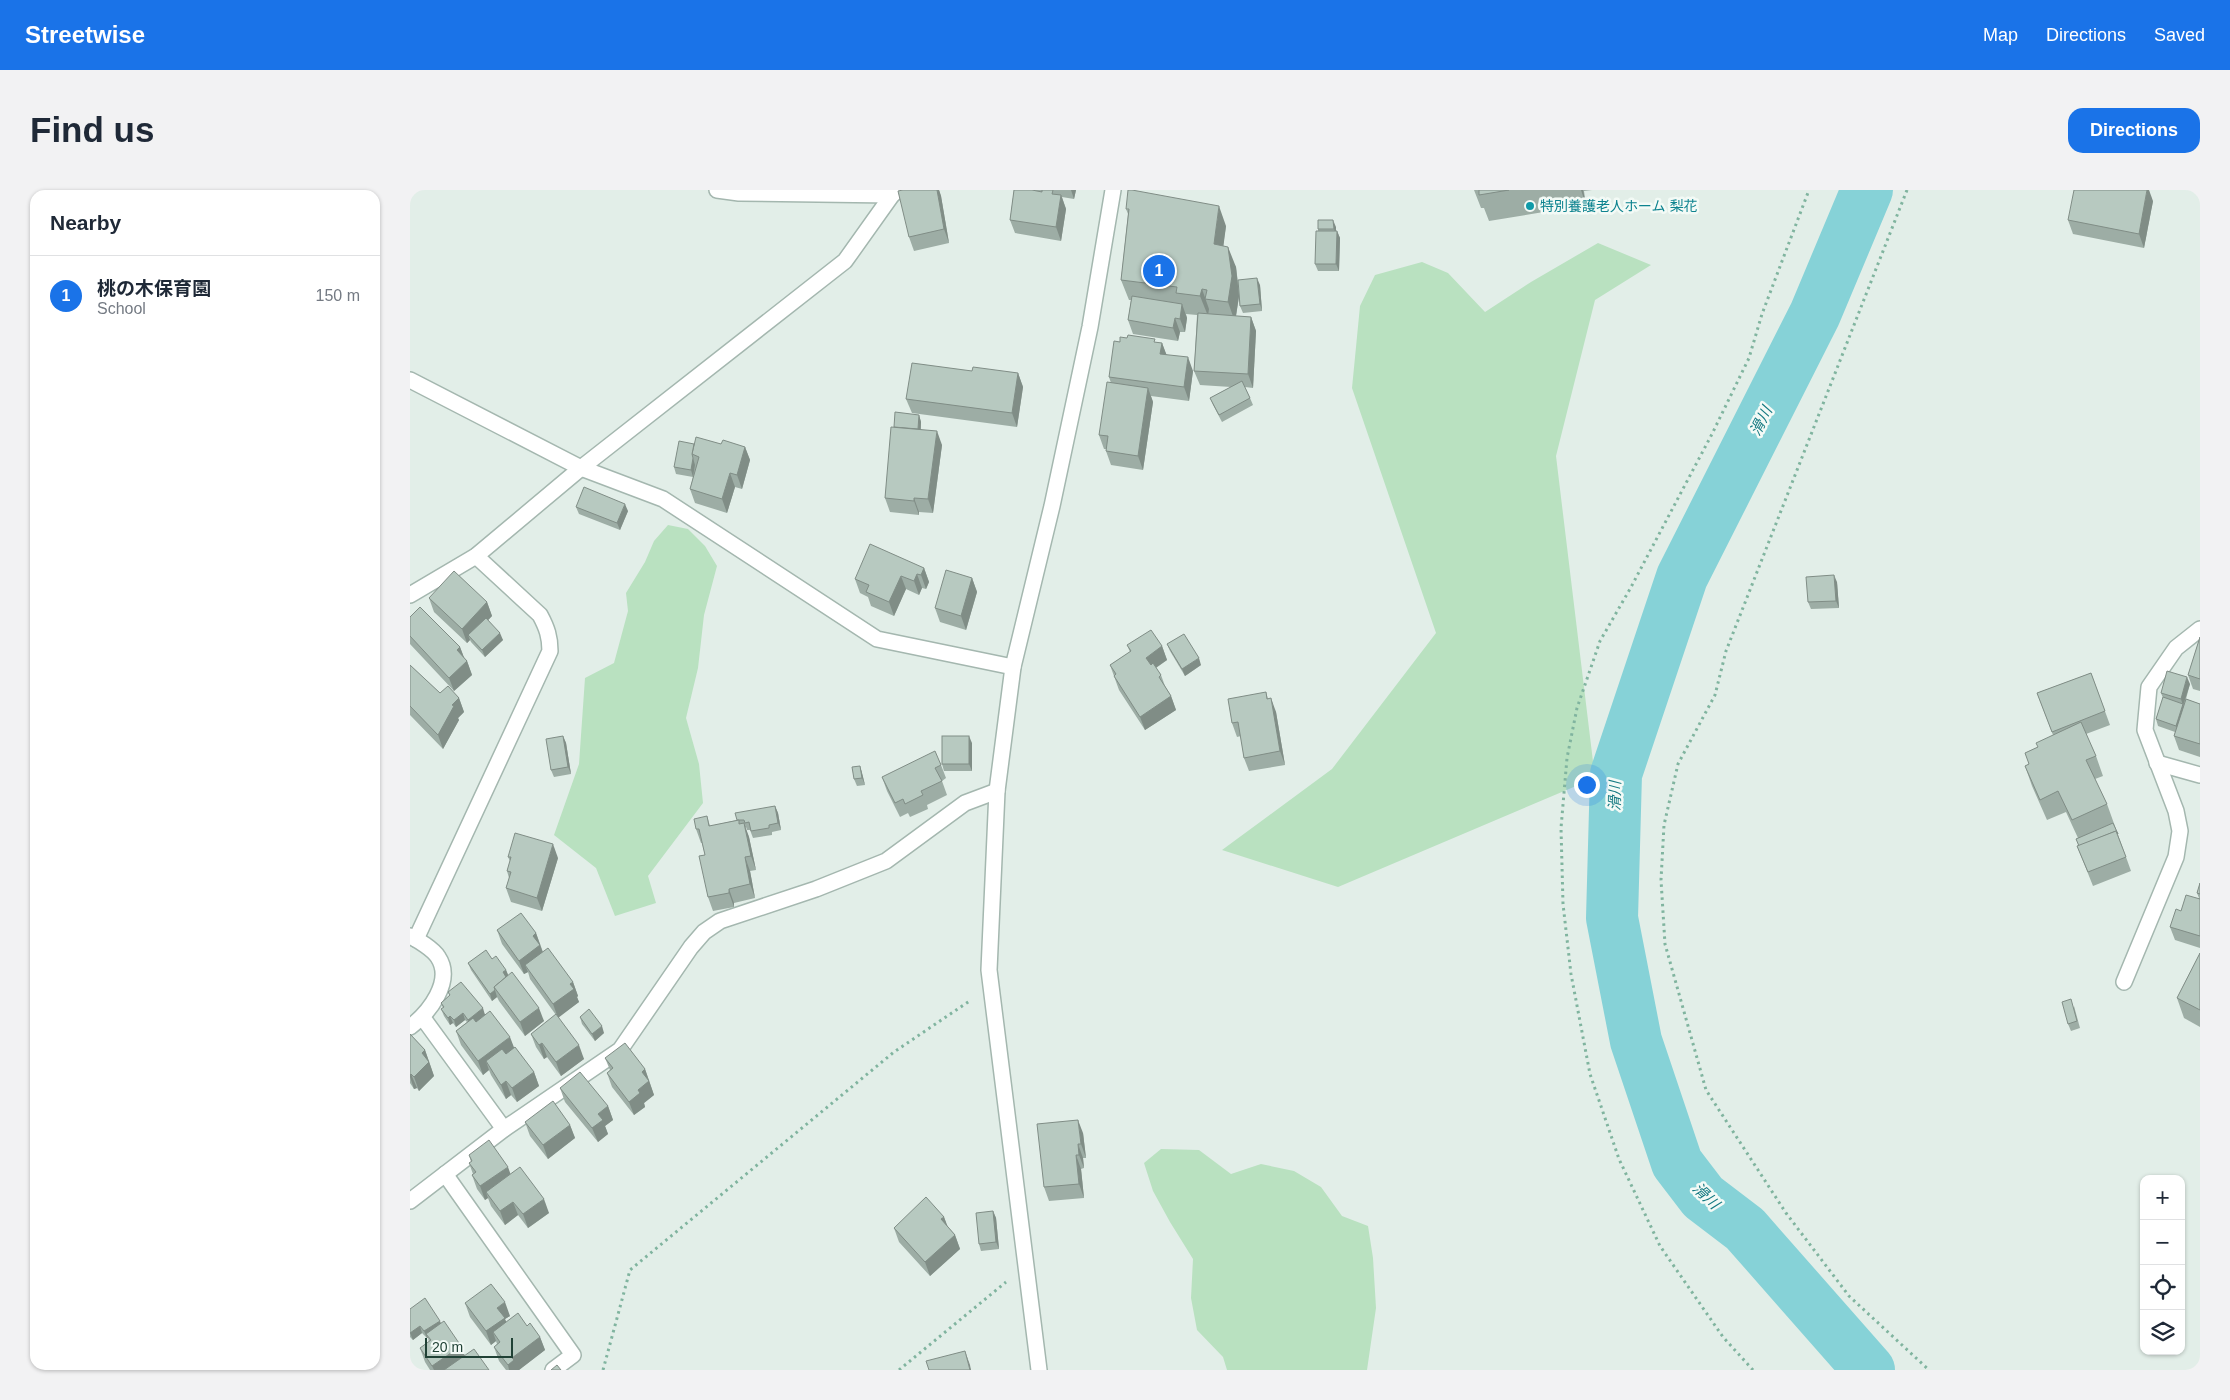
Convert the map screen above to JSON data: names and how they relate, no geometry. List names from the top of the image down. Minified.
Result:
{"water":["滑川"],"places":["特別養護老人ホーム 梨花"],"scale_bar":"20 m","page":{"header":"Streetwise","nav":["Map","Directions","Saved"],"buttons":"Directions","title":"Find us","heading":"Nearby","pins":"1","list":[{"mark":"1","name":"桃の木保育園","note":"School","value":"150 m"}],"map_buttons":["+","−"],"scale":"20 m"}}
